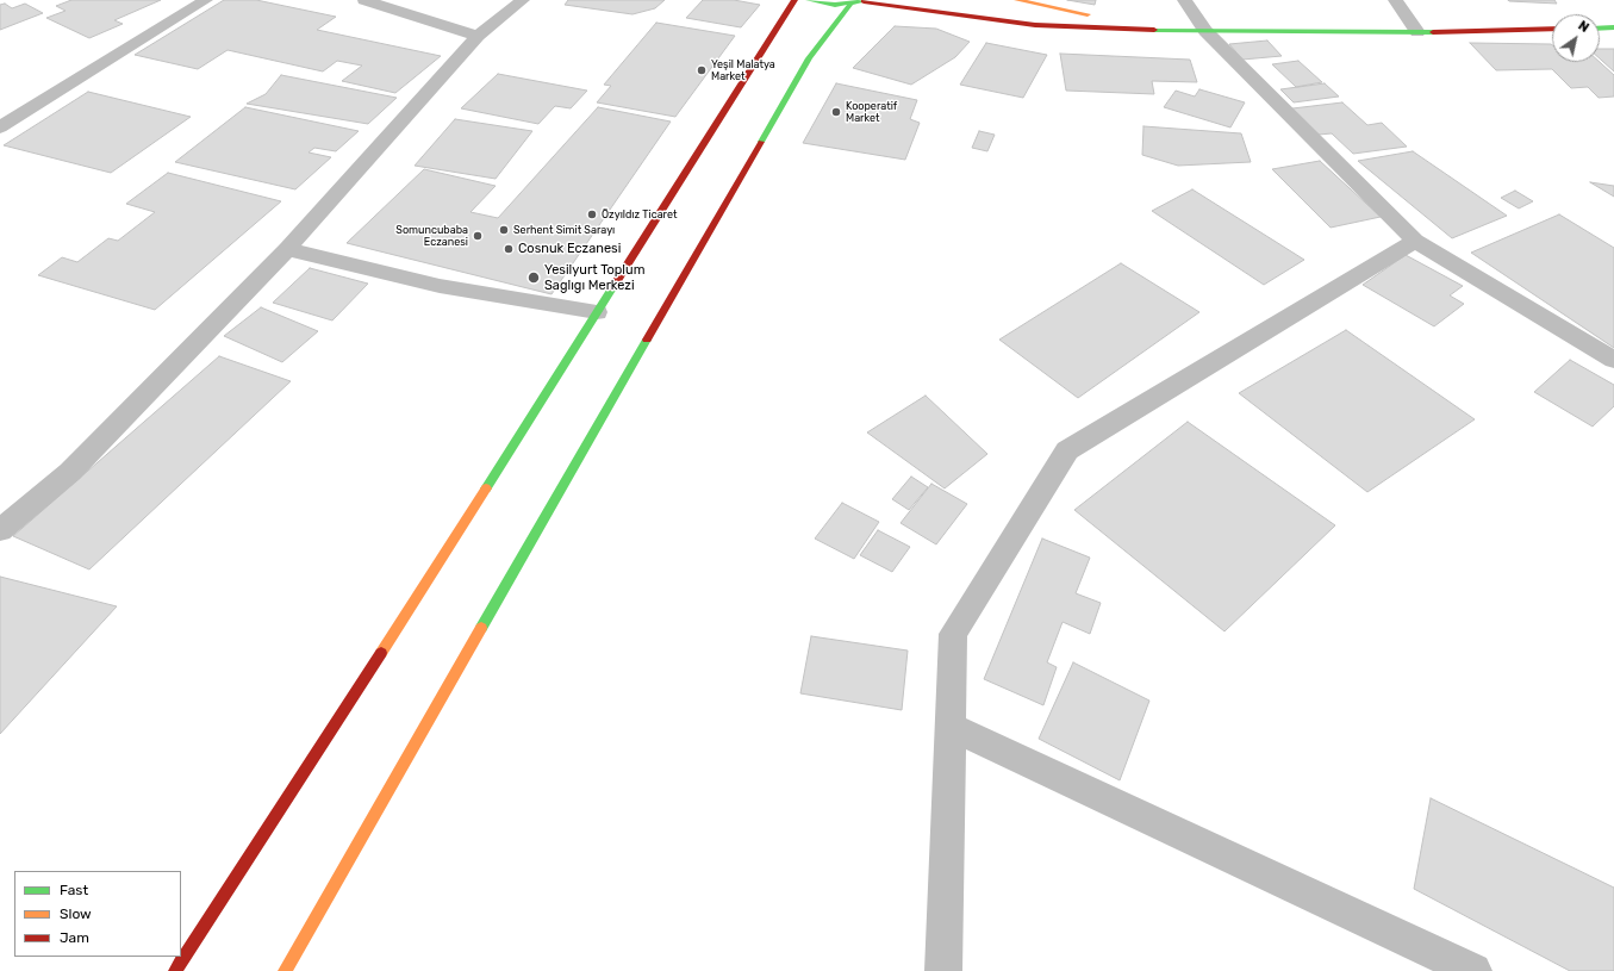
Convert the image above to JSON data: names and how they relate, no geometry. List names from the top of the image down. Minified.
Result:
{"places":["Yeşil Malatya Market","Kooperatif Market","Özyıldız Ticaret","Serhent Simit Sarayı","Somuncubaba Eczanesi","Cosnuk Eczanesi","Yesilyurt Toplum Saglıgı Merkezi"],"legend":["Fast","Slow","Jam"],"north":"top right"}
